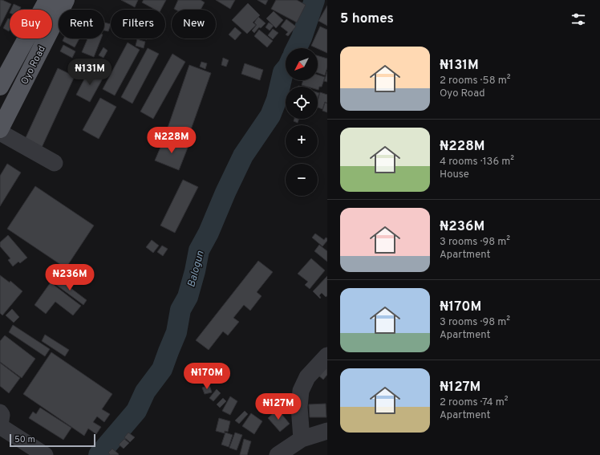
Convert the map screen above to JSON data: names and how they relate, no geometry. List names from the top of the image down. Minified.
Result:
{"streets":{"main road":["Oyo Road"]},"water":["Balogun"],"scale_bar":"50 m","north":"bottom left","page":{"heading":"5 homes","chip":["Buy","Rent","Filters","New"],"list":[{"name":"₦131M","note":"2 rooms · 58 m² · Oyo Road"},{"name":"₦228M","note":"4 rooms · 136 m² · House"},{"name":"₦236M","note":"3 rooms · 98 m² · Apartment"},{"name":"₦170M","note":"3 rooms · 98 m² · Apartment"},{"name":"₦127M","note":"2 rooms · 74 m² · Apartment"}],"map_buttons":["+","−"],"price":["₦131M","₦228M","₦236M","₦170M","₦127M"],"scale":"50 m"}}
